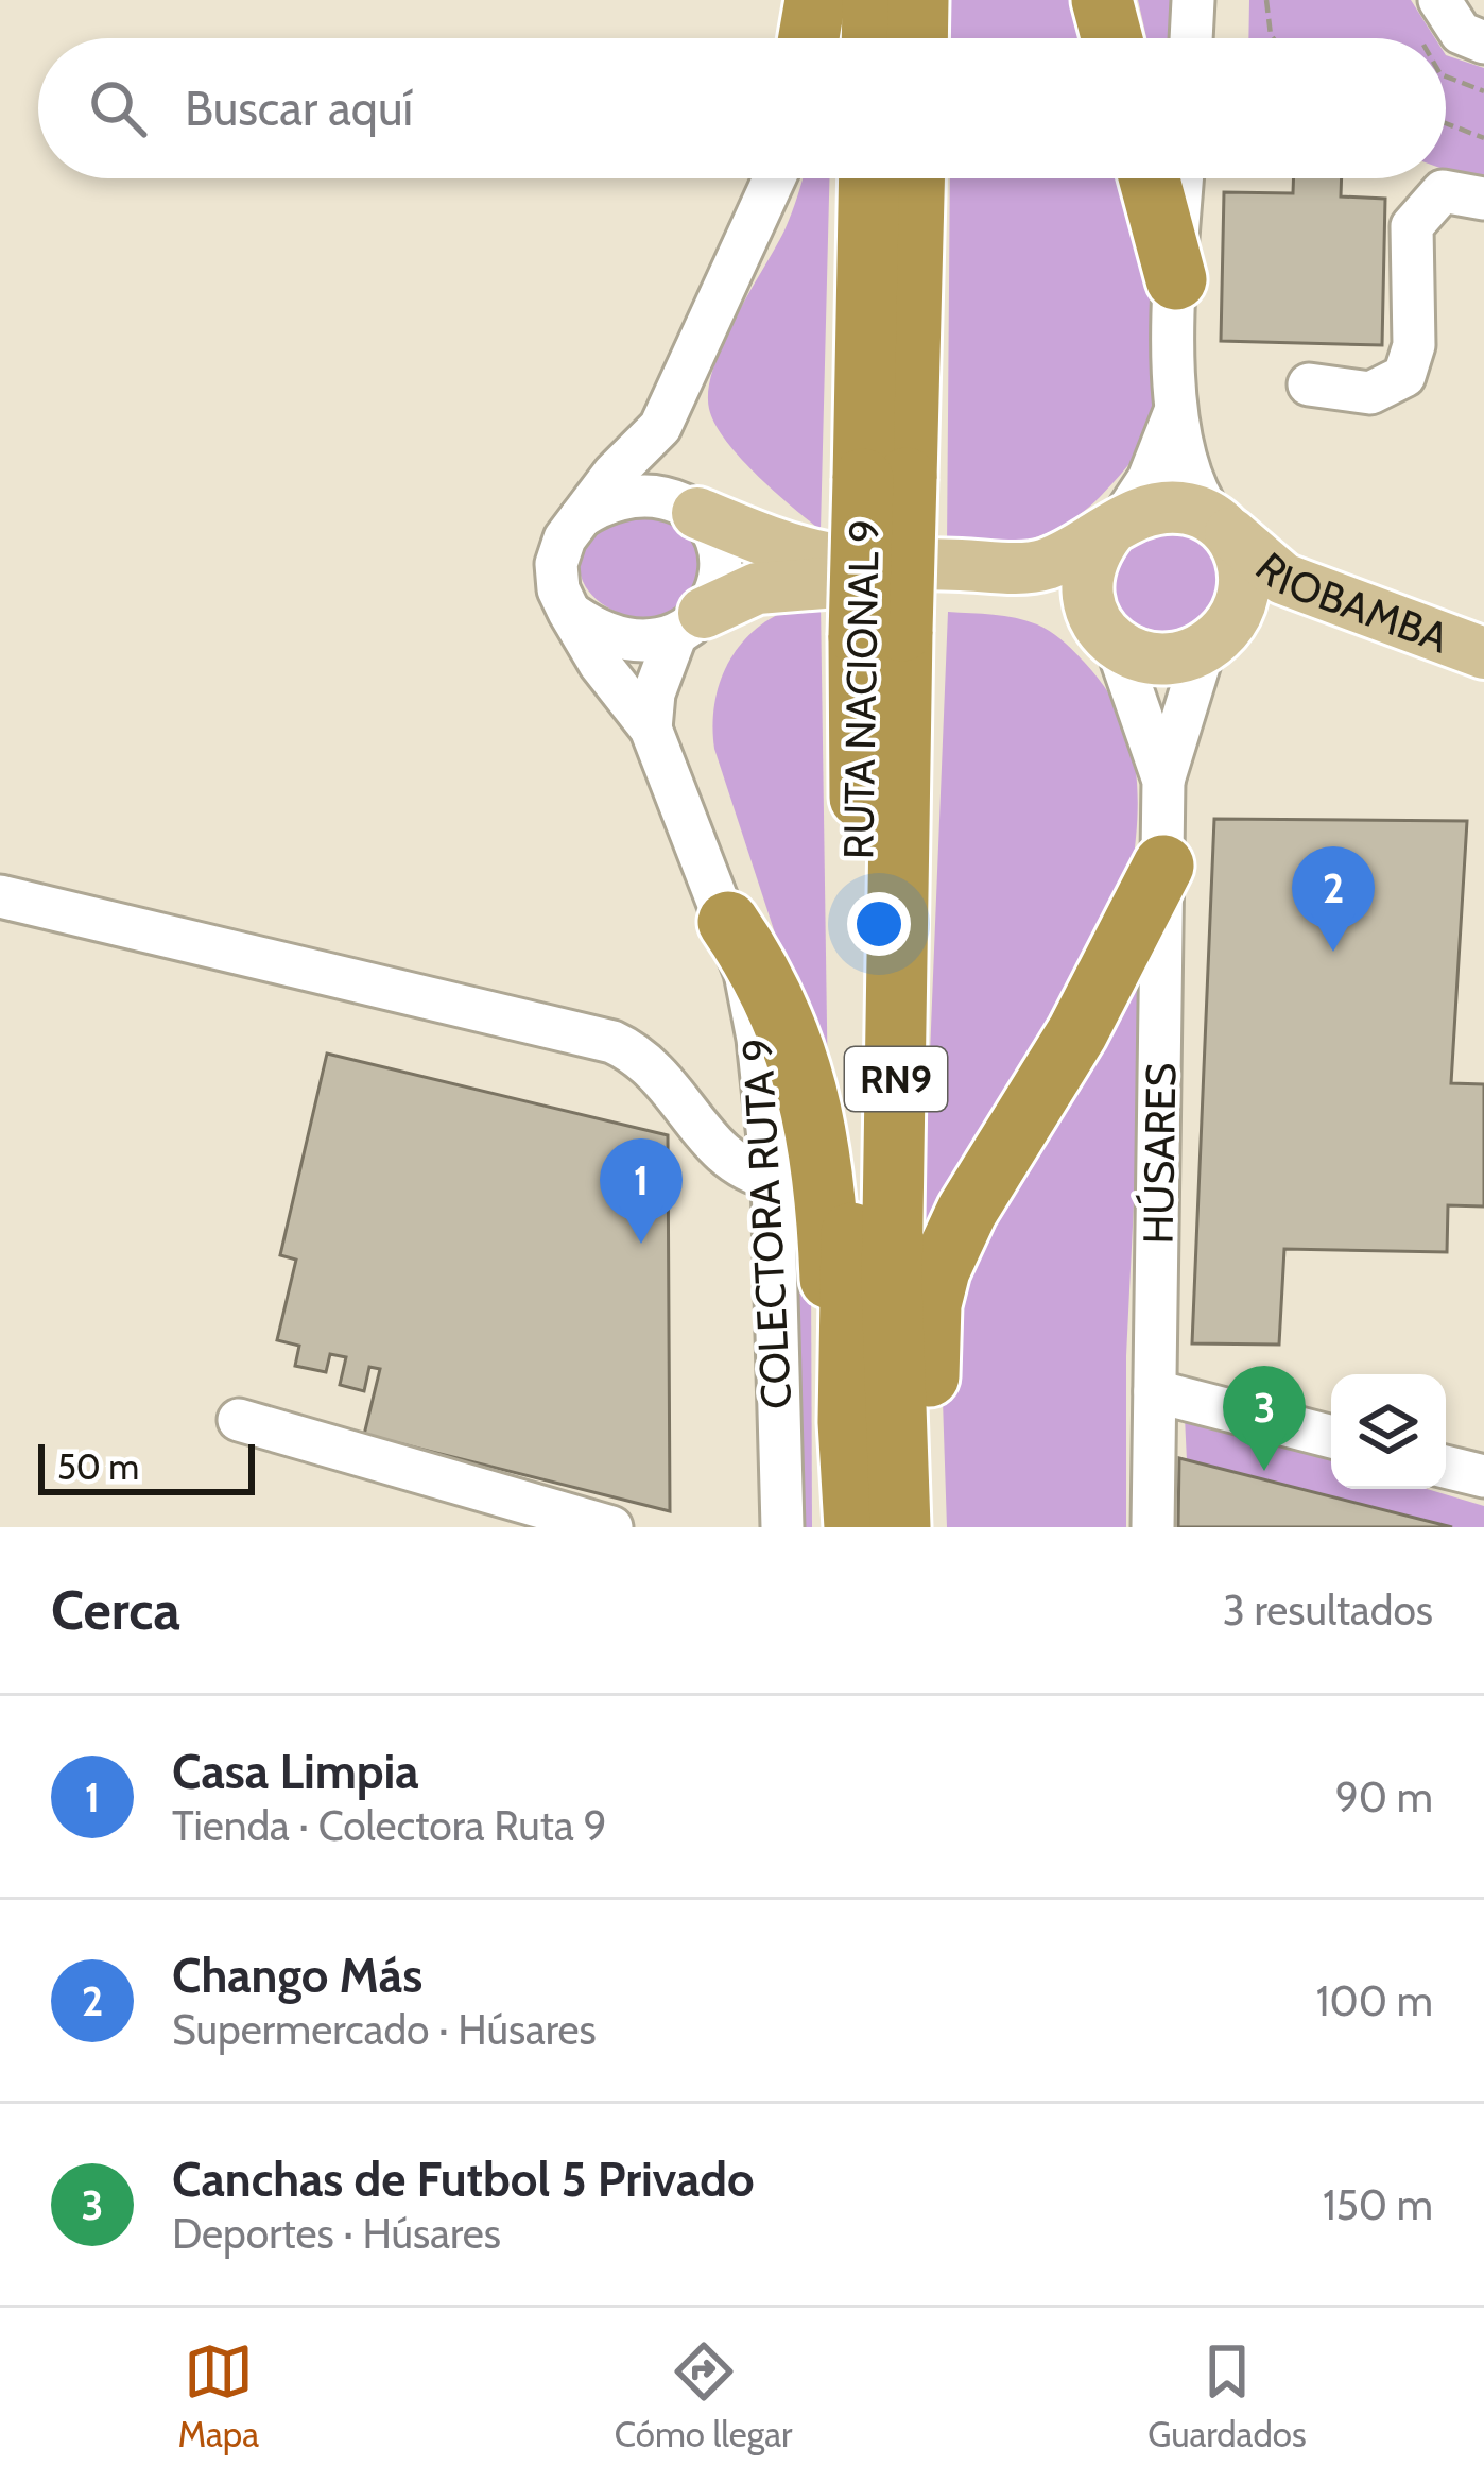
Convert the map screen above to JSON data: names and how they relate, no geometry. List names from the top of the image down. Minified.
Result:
{"streets":{"highway":["RUTA NACIONAL 9","RN9"],"main road":["RIOBAMBA"],"street":["HÚSARES","COLECTORA RUTA 9"]},"scale_bar":"50 m","page":{"search":"Buscar aquí","pins":["2","1","3"],"scale":"50 m","heading":["Cerca","3 resultados"],"list":[{"mark":"1","name":"Casa Limpia","note":"Tienda · Colectora Ruta 9","value":"90 m"},{"mark":"2","name":"Chango Más","note":"Supermercado · Húsares","value":"100 m"},{"mark":"3","name":"Canchas de Futbol 5 Privado","note":"Deportes · Húsares","value":"150 m"}],"nav":["Mapa","Cómo llegar","Guardados"]}}
